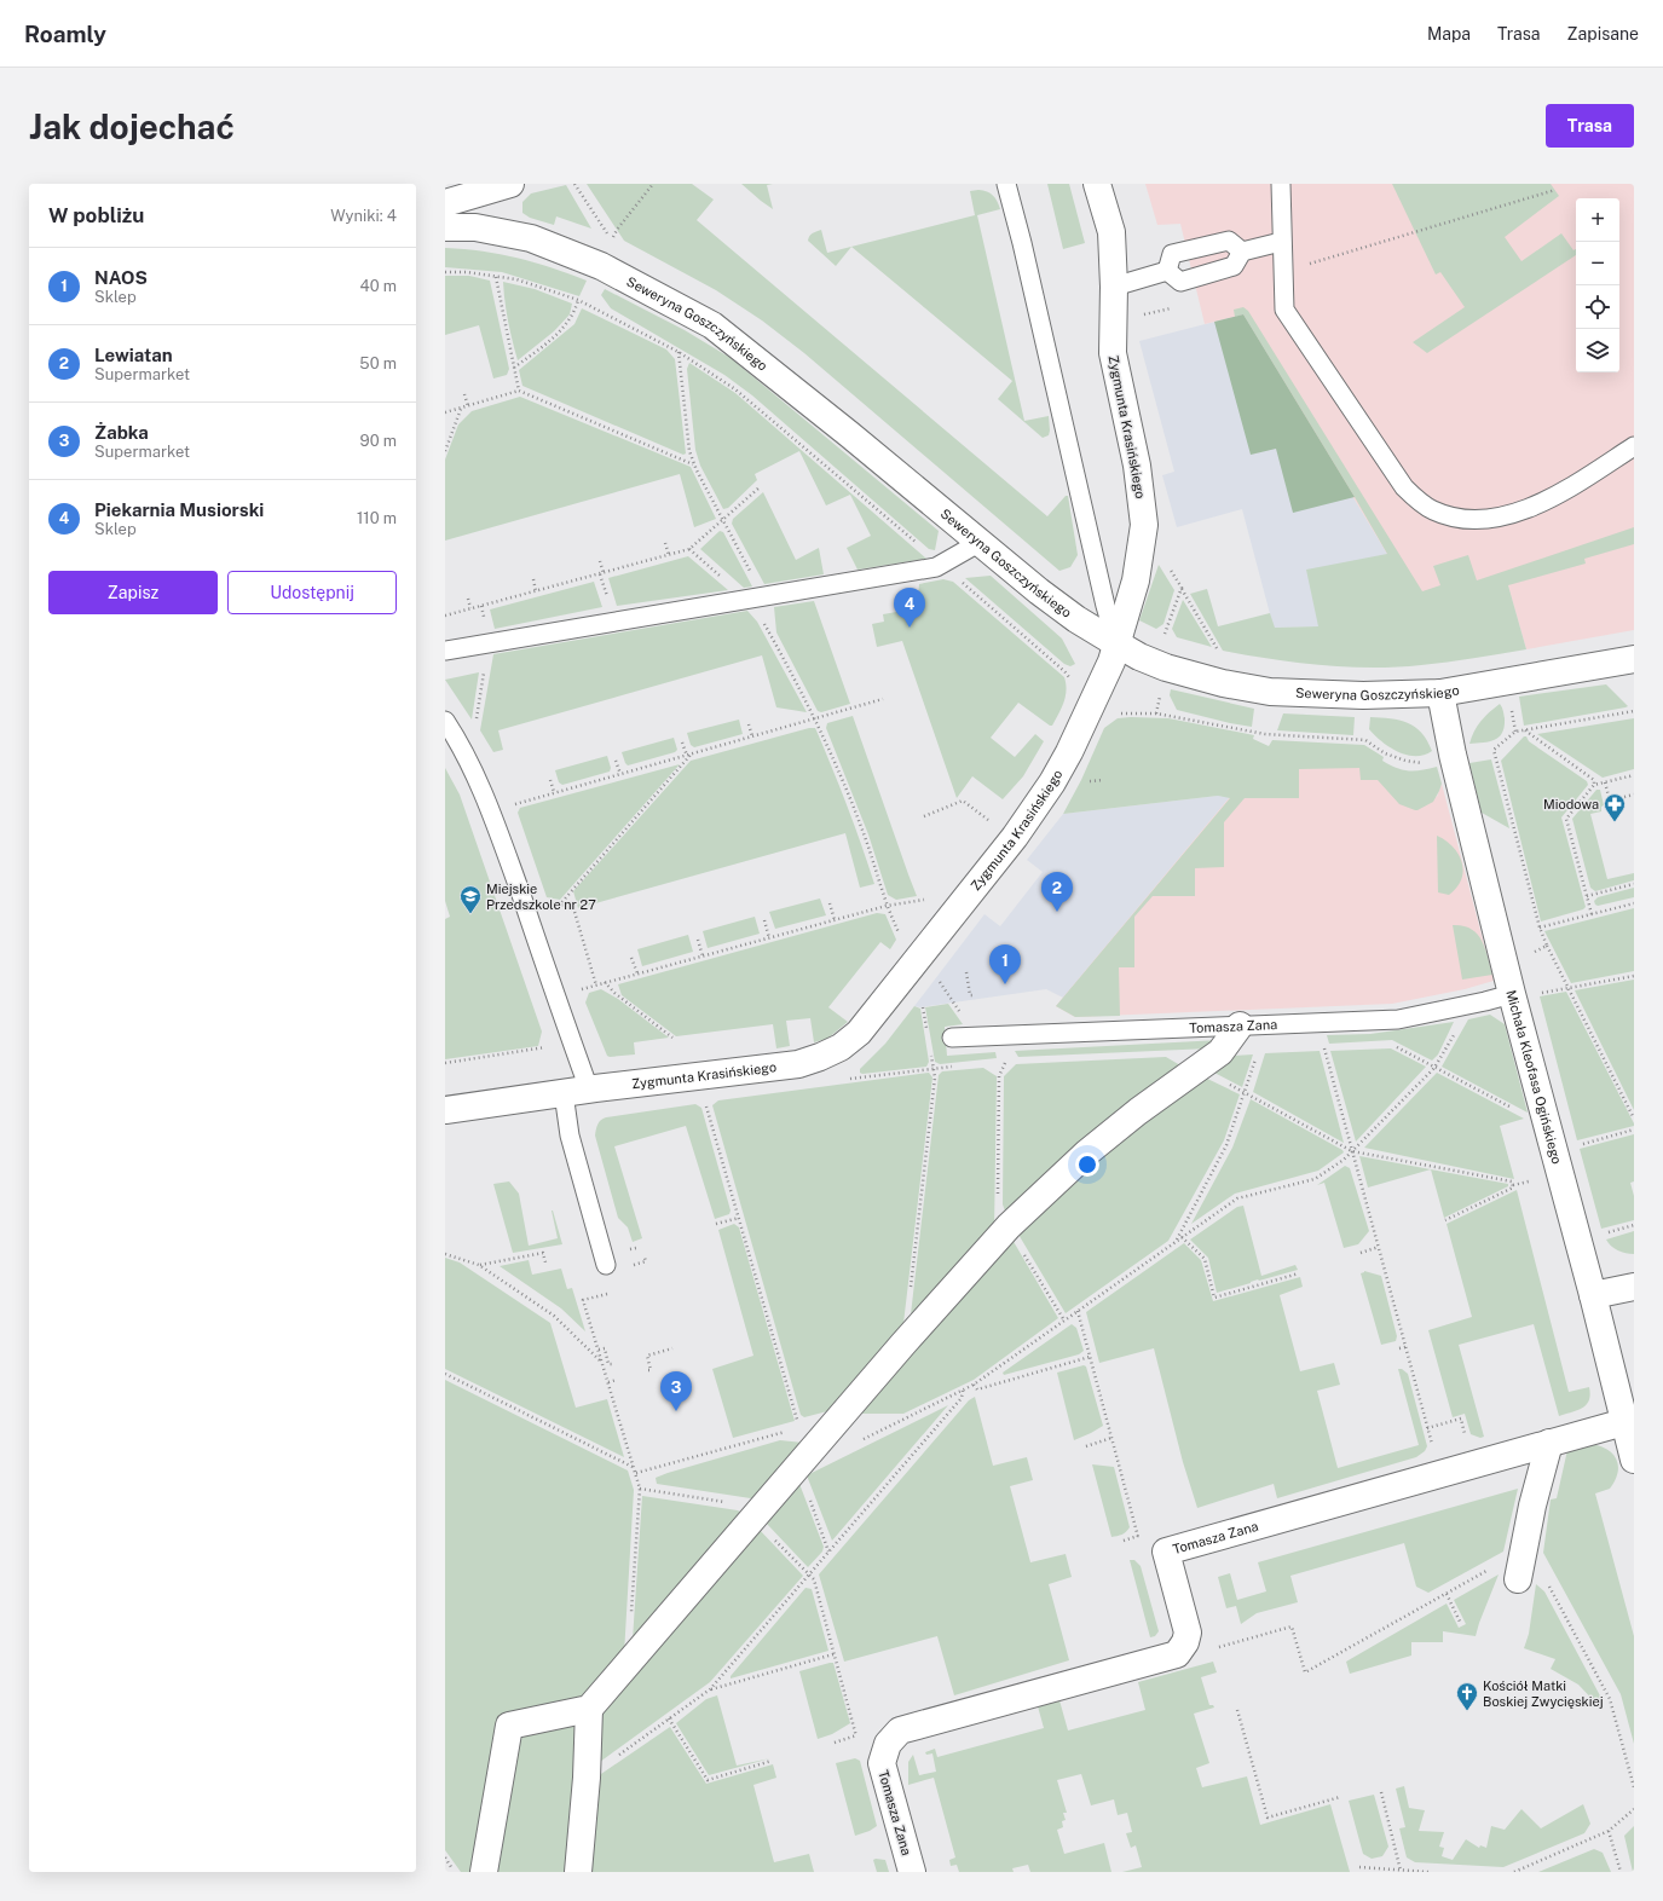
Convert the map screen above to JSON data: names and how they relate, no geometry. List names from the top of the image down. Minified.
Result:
{"streets":{"street":["Seweryna Goszczyńskiego","Zygmunta Krasińskiego","Tomasza Zana","Michała Kleofasa Ogińskiego"]},"crossings":[["Seweryna Goszczyńskiego","Zygmunta Krasińskiego"],["Seweryna Goszczyńskiego","Michała Kleofasa Ogińskiego"],["Tomasza Zana","Michała Kleofasa Ogińskiego"]],"places":{"pharmacy":["Miodowa"],"school or university":["Miejskie Przedszkole nr 27"],"church":["Kościół Matki Boskiej Zwycięskiej"]},"page":{"header":"Roamly","nav":["Mapa","Trasa","Zapisane"],"buttons":["Trasa",["Zapisz","Udostępnij"]],"title":"Jak dojechać","heading":["W pobliżu","Wyniki: 4"],"map_buttons":["+","−"],"list":[{"mark":"1","name":"NAOS","note":"Sklep","value":"40 m"},{"mark":"2","name":"Lewiatan","note":"Supermarket","value":"50 m"},{"mark":"3","name":"Żabka","note":"Supermarket","value":"90 m"},{"mark":"4","name":"Piekarnia Musiorski","note":"Sklep","value":"110 m"}],"pins":["4","2","1","3"]}}
